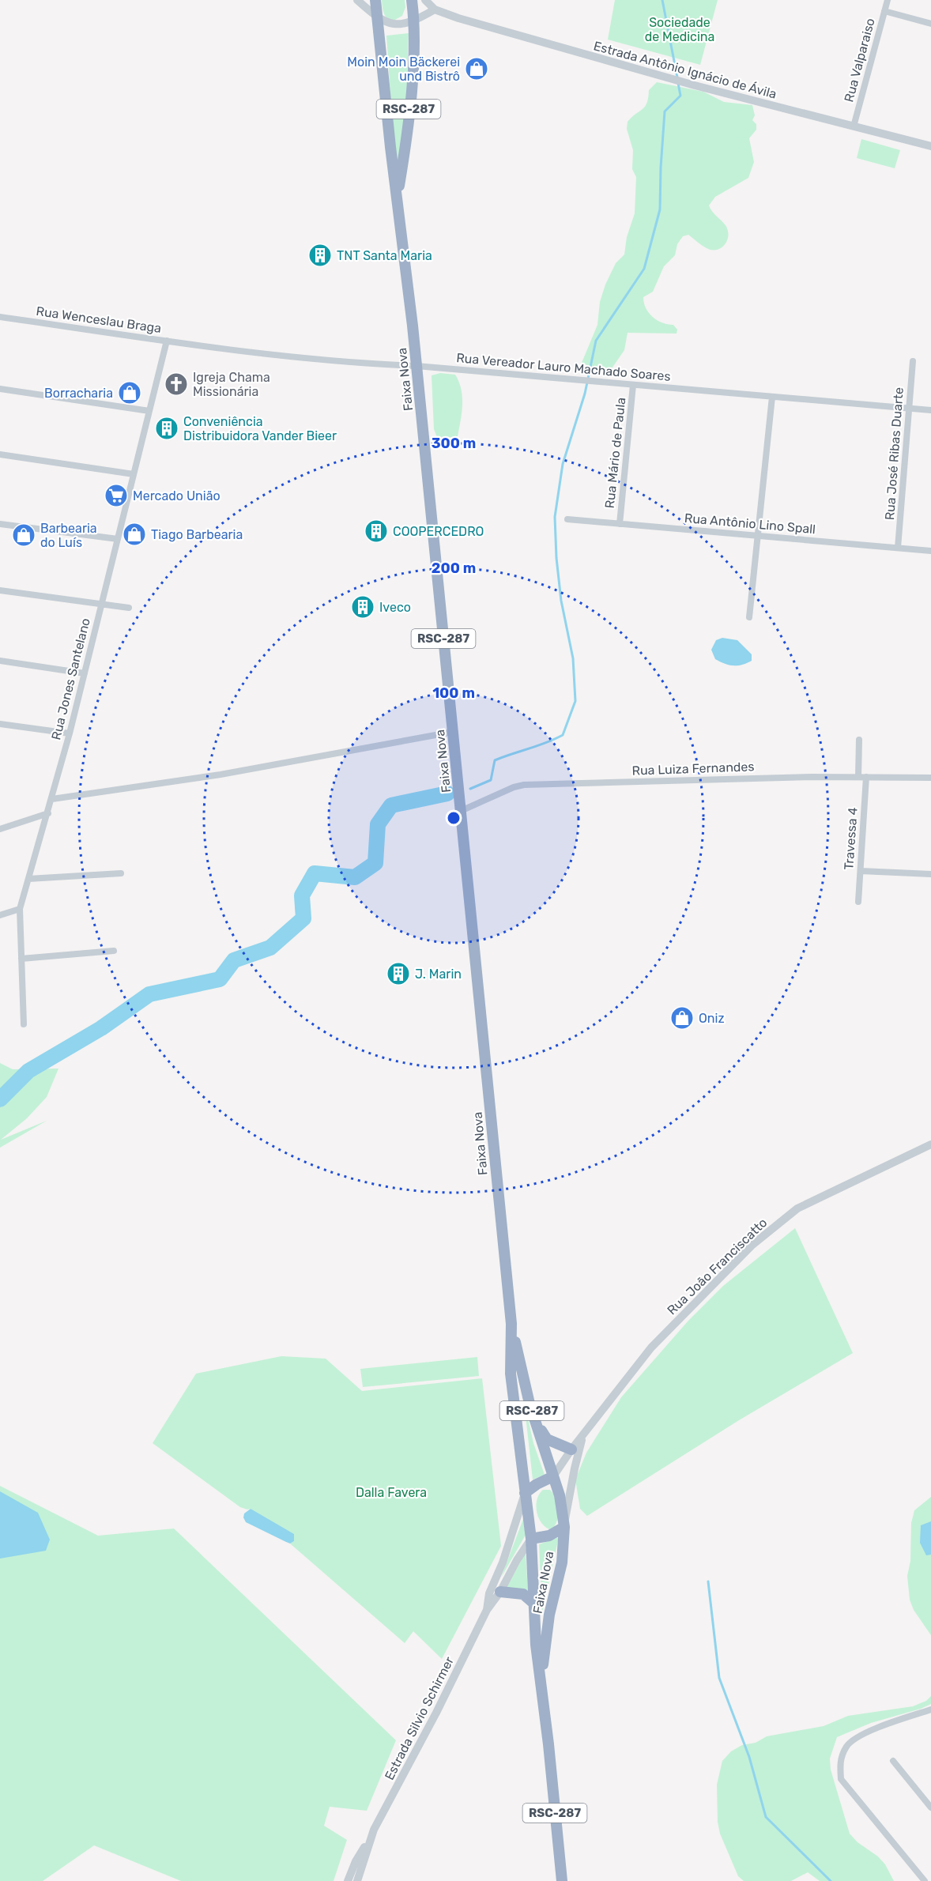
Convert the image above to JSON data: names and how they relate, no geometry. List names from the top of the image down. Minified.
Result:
{"streets":{"highway":["RSC-287","Faixa Nova"],"street":["Rua Valparaiso","Estrada Antônio Ignácio de Ávila","Rua Wenceslau Braga","Rua Vereador Lauro Machado Soares","Rua Mário de Paula","Rua José Ribas Duarte","Rua Antônio Lino Spall","Rua Jones Santelano","Rua Luiza Fernandes","Travessa 4","Rua João Franciscatto","Estrada Silvio Schirmer"]},"crossings":[["Rua Valparaiso","Estrada Antônio Ignácio de Ávila"],["Rua Wenceslau Braga","Rua Vereador Lauro Machado Soares"],["Rua Wenceslau Braga","Rua Jones Santelano"],["Rua Vereador Lauro Machado Soares","Faixa Nova"],["Rua Vereador Lauro Machado Soares","Rua Mário de Paula"],["Rua Vereador Lauro Machado Soares","Rua José Ribas Duarte"],["Faixa Nova","Rua Luiza Fernandes"],["Faixa Nova","Rua João Franciscatto"],["Faixa Nova","Estrada Silvio Schirmer"],["Rua Mário de Paula","Rua Antônio Lino Spall"],["Rua José Ribas Duarte","Rua Antônio Lino Spall"],["Rua Luiza Fernandes","Travessa 4"]],"parks":["Sociedade de Medicina","Dalla Favera"],"places":{"shop":["Moin Moin Bäckerei und Bistrô","Borracharia","Tiago Barbearia","Barbearia do Luís","Oniz"],"building":["TNT Santa Maria","Conveniência Distribuidora Vander Bieer","COOPERCEDRO","Iveco","J. Marin"],"church":["Igreja Chama Missionária"],"supermarket":["Mercado União"]},"rings":["300 m","200 m","100 m"]}
